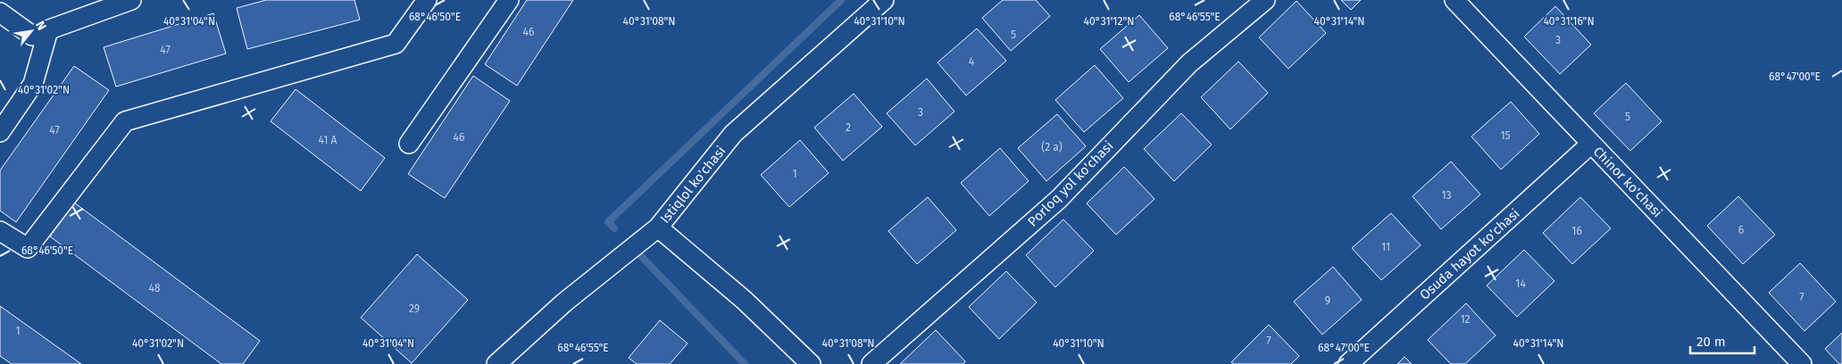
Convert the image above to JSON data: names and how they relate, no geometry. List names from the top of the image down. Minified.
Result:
{"streets":{"street":["Chinor ko'chasi","Porloq yol ko'chasi","Istiqlol ko'chasi","Osuda hayot ko'chasi"]},"crossings":[["Chinor ko'chasi","Osuda hayot ko'chasi"]],"house_numbers":["46","5","3","47","4","3","5","2","47","15","46","41 A","(2 а)","1","13","6","16","11","14","48","7","9","29","12","1","7"],"scale_bar":"20 m","north":"top right","coordinates":["68°46'50\"E","68°46'55\"E","40°31'04\"N","40°31'08\"N","40°31'10\"N","40°31'12\"N","40°31'14\"N","40°31'16\"N","68°47'00\"E","40°31'02\"N"]}
